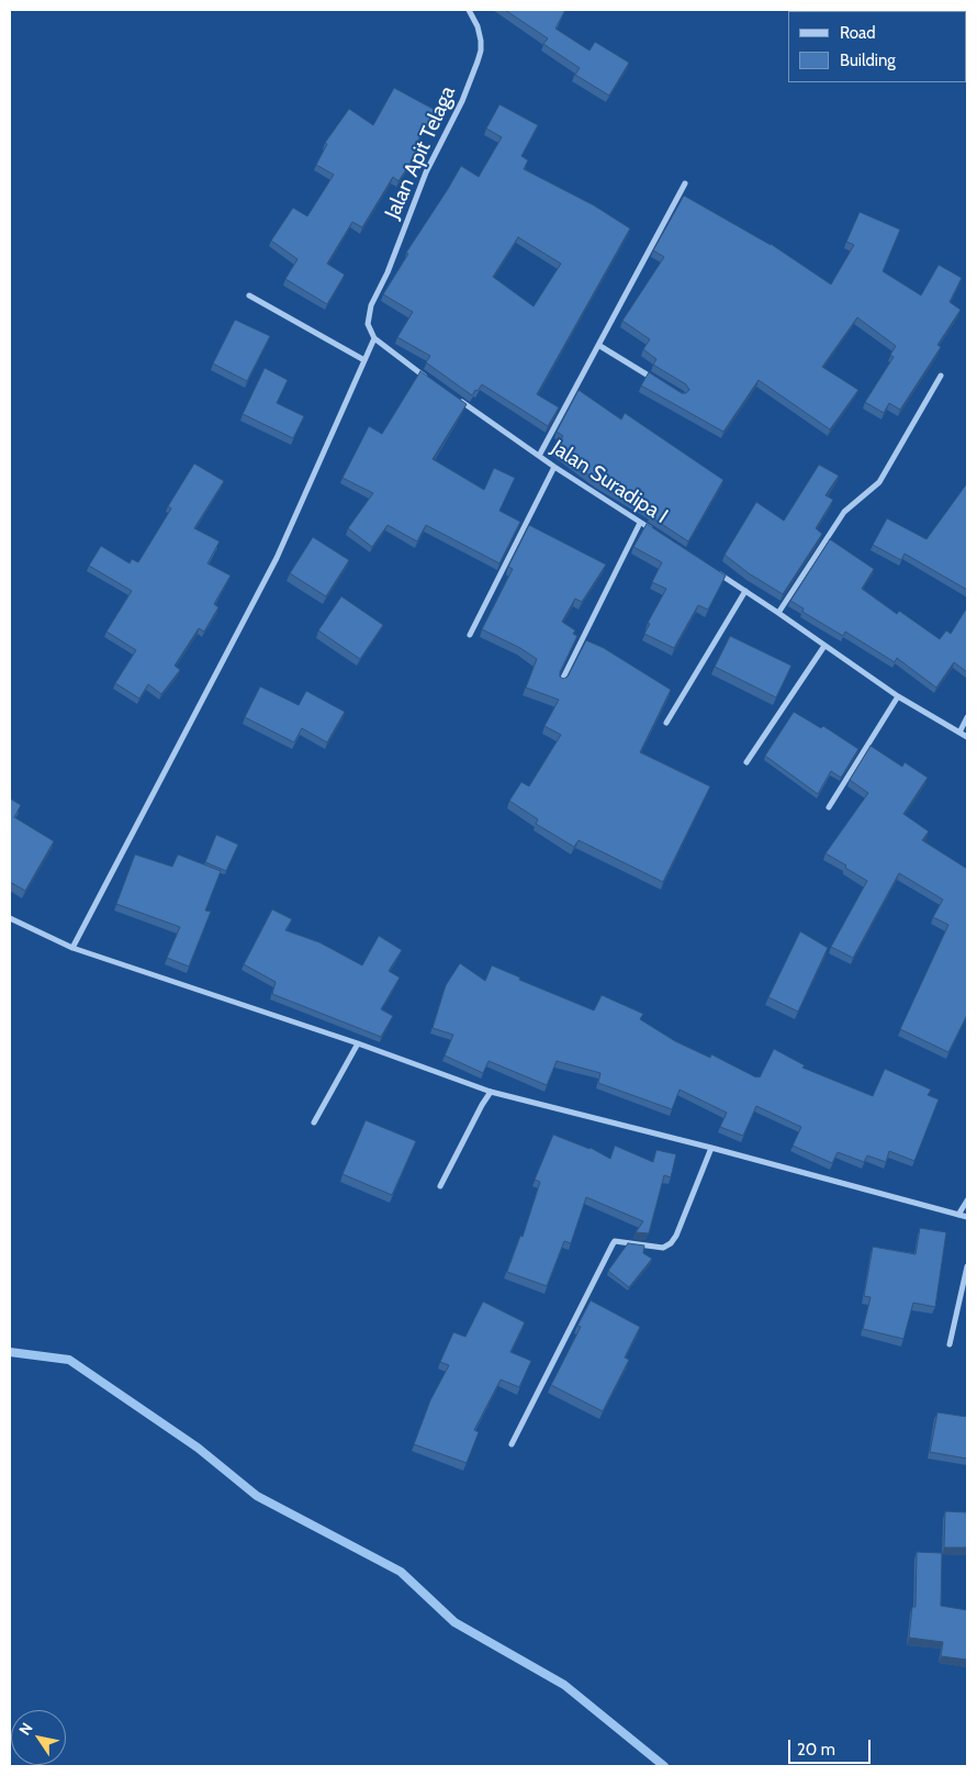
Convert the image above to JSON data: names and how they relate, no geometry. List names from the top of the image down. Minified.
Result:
{"streets":{"street":["Jalan Apit Telaga","Jalan Suradipa I"]},"legend":["Road","Building"],"scale_bar":"20 m","north":"top left"}
